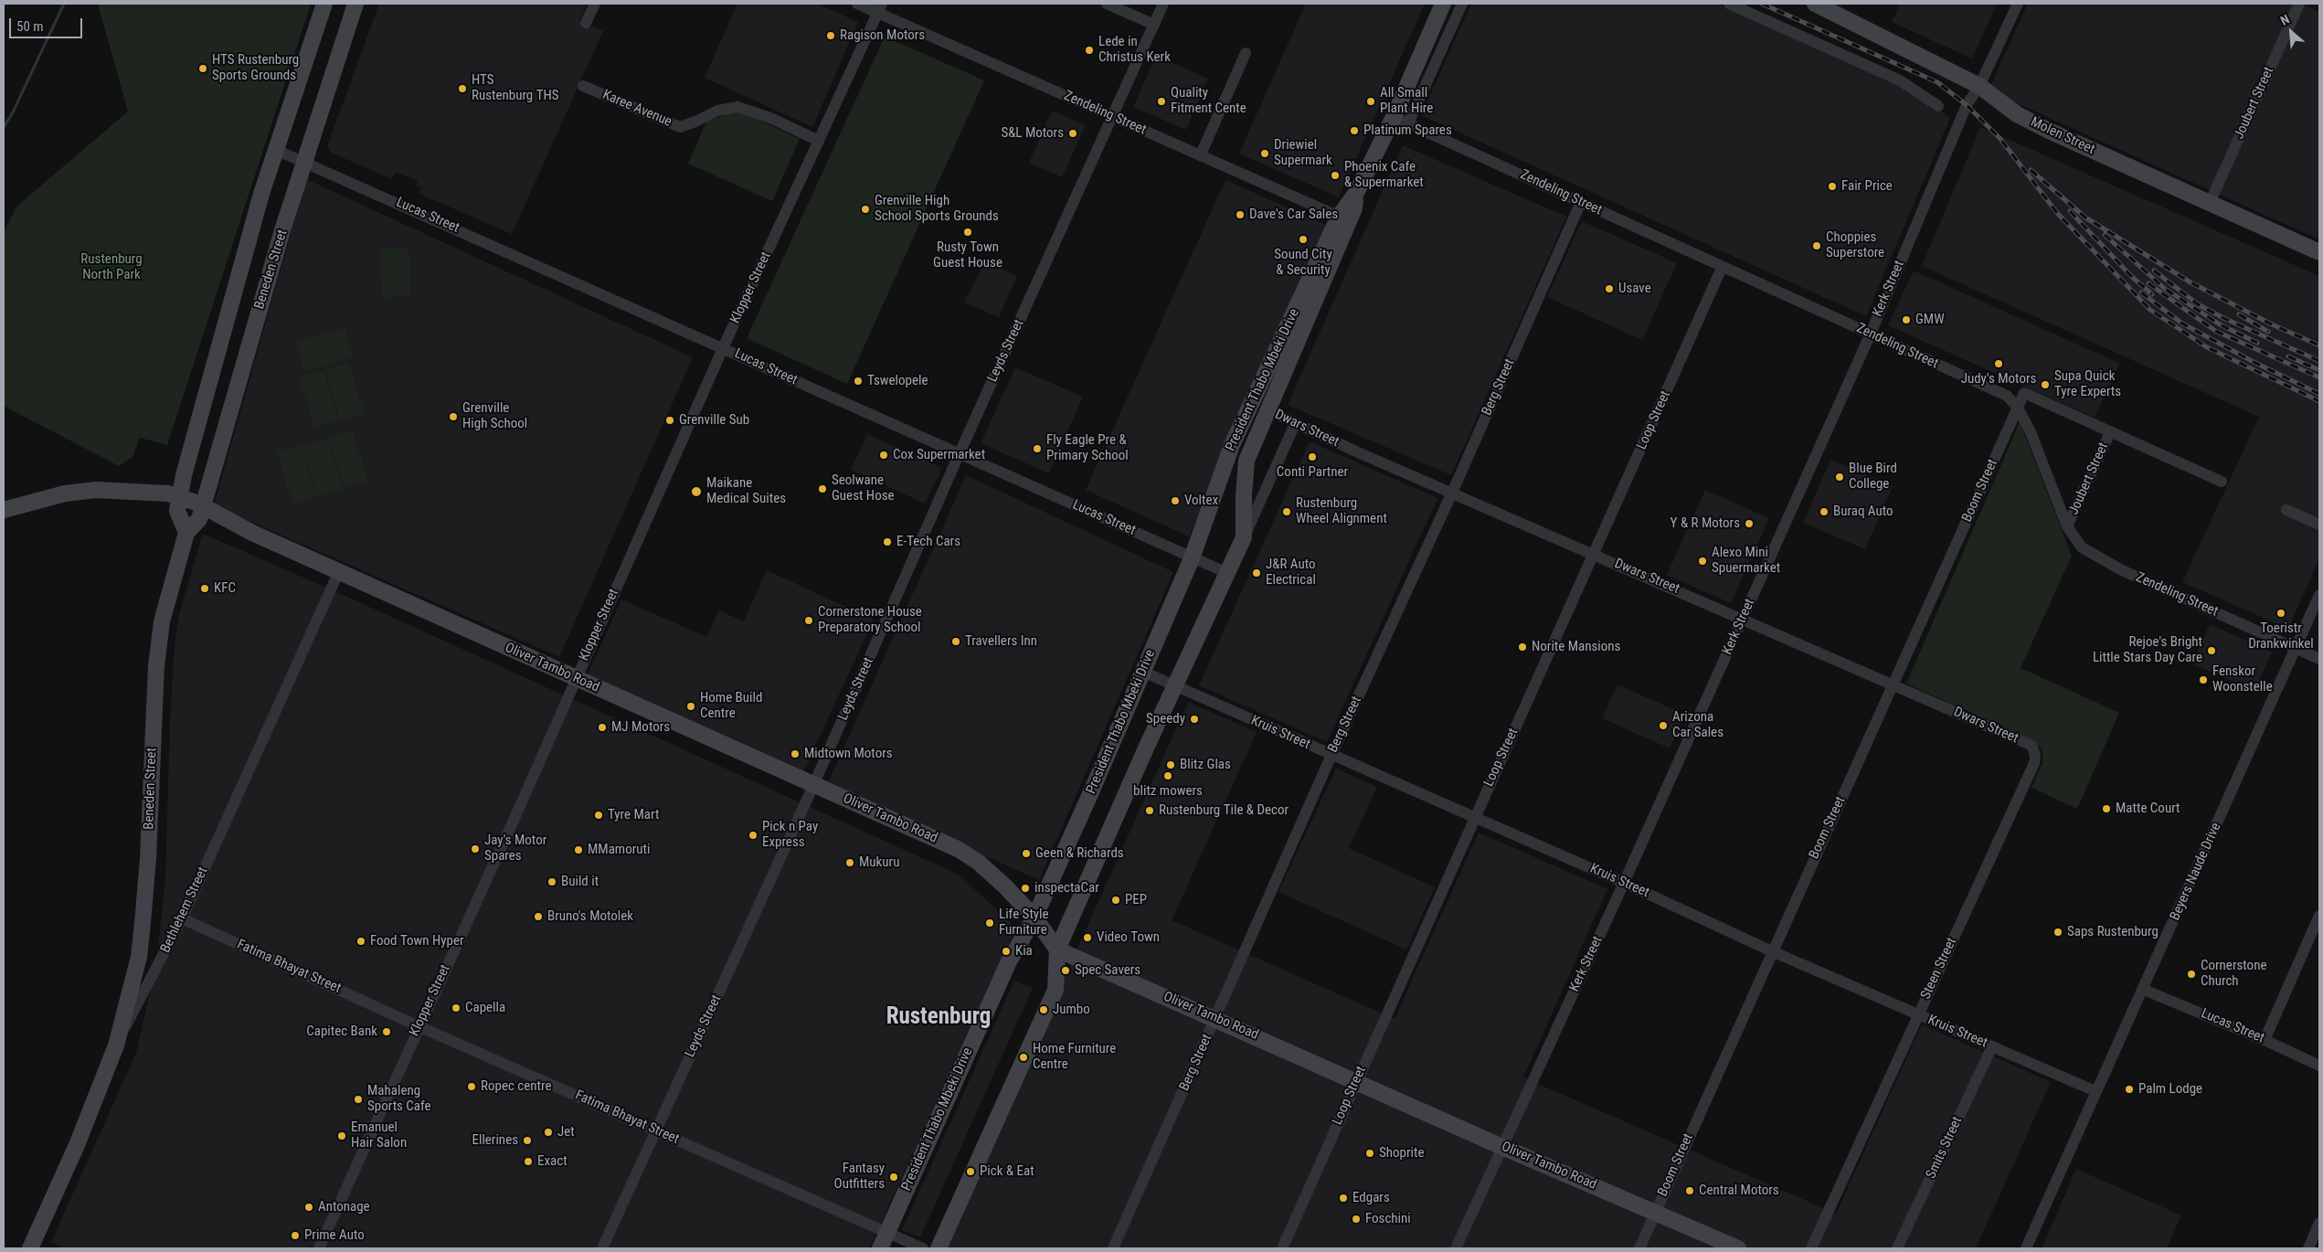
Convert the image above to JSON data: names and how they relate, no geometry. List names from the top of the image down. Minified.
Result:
{"streets":{"main road":["Molen Street","Beneden Street","President Thabo Mbeki Drive","Oliver Tambo Road","Bethlehem Street"],"street":["Joubert Street","Karee Avenue","Zendeling Street","Lucas Street","Klopper Street","Kerk Street","Leyds Street","Berg Street","Loop Street","Dwars Street","Boom Street","Kruis Street","Beyers Naude Drive","Fatima Bhayat Street","Steen Street","Smits Street"]},"crossings":[["Joubert Street","Zendeling Street"],["Joubert Street","Molen Street"],["Karee Avenue","Klopper Street"],["Zendeling Street","Klopper Street"],["Zendeling Street","Kerk Street"],["Zendeling Street","Leyds Street"],["Zendeling Street","President Thabo Mbeki Drive"],["Zendeling Street","Berg Street"],["Zendeling Street","Loop Street"],["Zendeling Street","Boom Street"],["Zendeling Street","Beyers Naude Drive"],["Molen Street","Kerk Street"],["Lucas Street","Beneden Street"],["Lucas Street","Klopper Street"],["Lucas Street","Leyds Street"],["Lucas Street","President Thabo Mbeki Drive"],["Lucas Street","Beyers Naude Drive"],["Beneden Street","Oliver Tambo Road"],["Beneden Street","Bethlehem Street"],["Klopper Street","Oliver Tambo Road"],["Klopper Street","Fatima Bhayat Street"],["Kerk Street","Dwars Street"],["Kerk Street","Oliver Tambo Road"],["Kerk Street","Kruis Street"],["Leyds Street","Oliver Tambo Road"],["Leyds Street","Fatima Bhayat Street"],["President Thabo Mbeki Drive","Dwars Street"],["President Thabo Mbeki Drive","Oliver Tambo Road"],["President Thabo Mbeki Drive","Kruis Street"],["President Thabo Mbeki Drive","Fatima Bhayat Street"],["Berg Street","Dwars Street"],["Berg Street","Oliver Tambo Road"],["Berg Street","Kruis Street"],["Loop Street","Dwars Street"],["Loop Street","Oliver Tambo Road"],["Loop Street","Kruis Street"],["Dwars Street","Boom Street"],["Dwars Street","Steen Street"],["Boom Street","Oliver Tambo Road"],["Boom Street","Kruis Street"],["Oliver Tambo Road","Bethlehem Street"],["Kruis Street","Beyers Naude Drive"],["Kruis Street","Steen Street"],["Kruis Street","Smits Street"],["Bethlehem Street","Fatima Bhayat Street"]],"districts":["Rustenburg"],"parks":["Rustenburg North Park"],"places":["Ragison Motors","Lede in Christus Kerk","HTS Rustenburg Sports Grounds","HTS Rustenburg THS","Quality Fitment Cente","All Small Plant Hire","Platinum Spares","S&L Motors","Driewiel Supermark","Phoenix Cafe & Supermarket","Fair Price","Grenville High School Sports Grounds","Dave's Car Sales","Rusty Town Guest House","Sound City & Security","Choppies Superstore","Usave","GMW","Judy's Motors","Tswelopele","Supa Quick Tyre Experts","Grenville High School","Grenville Sub","Fly Eagle Pre & Primary School","Cox Supermarket","Conti Partner","Blue Bird College","Seolwane Guest Hose","Maikane Medical Suites","Voltex","Rustenburg Wheel Alignment","Buraq Auto","Y & R Motors","E-Tech Cars","Alexo Mini Spuermarket","J&R Auto Electrical","KFC","Toeristr Drankwinkel","Cornerstone House Preparatory School","Travellers Inn","Norite Mansions","Rejoe's Bright Little Stars Day Care","Fenskor Woonstelle","Home Build Centre","Speedy","Arizona Car Sales","MJ Motors","Midtown Motors","Blitz Glas","blitz mowers","Matte Court","Rustenburg Tile & Decor","Tyre Mart","Pick n Pay Express","Jay's Motor Spares","MMamoruti","Geen & Richards","Mukuru","Build it","inspectaCar","PEP","Bruno's Motolek","Life Style Furniture","Saps Rustenburg","Video Town","Food Town Hyper","Kia","Spec Savers","Cornerstone Church","Capella","Jumbo","Capitec Bank","Home Furniture Centre","Ropec centre","Palm Lodge","Mahaleng Sports Cafe","Jet","Emanuel Hair Salon","Ellerines","Shoprite","Exact","Pick & Eat","Fantasy Outfitters","Central Motors","Edgars","Antonage","Foschini","Prime Auto"],"scale_bar":"50 m","north":"top left"}
